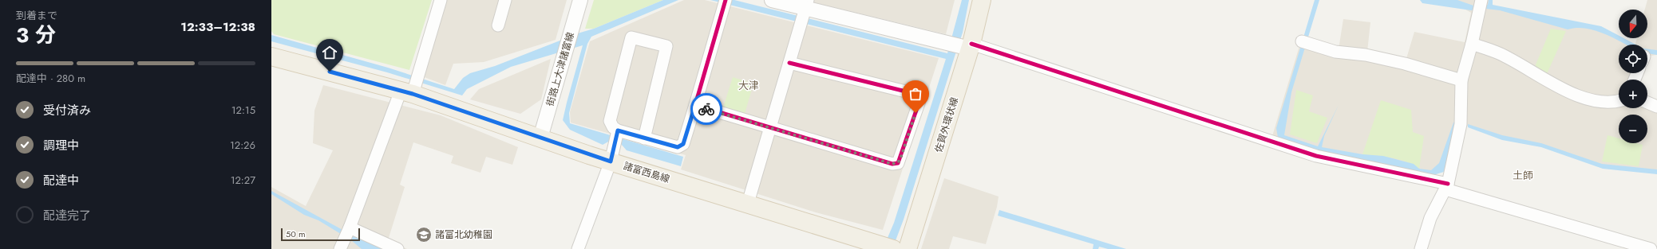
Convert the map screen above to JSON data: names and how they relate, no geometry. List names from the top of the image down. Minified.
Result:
{"streets":{"main road":["佐賀外環状線","諸富西島線"],"street":["街路上大津諸富線"]},"crossings":[["街路上大津諸富線","諸富西島線"]],"districts":["大津","土師"],"places":{"school or university":["諸富北幼稚園"]},"scale_bar":"50 m","north":"bottom","page":{"heading":["3 分","到着まで","12:33–12:38"],"map_buttons":["+","−"],"bar":"配達中 · 280 m","list":[["受付済み","12:15"],["調理中","12:26"],["配達中","12:27"],"配達完了"],"scale":"50 m"}}
